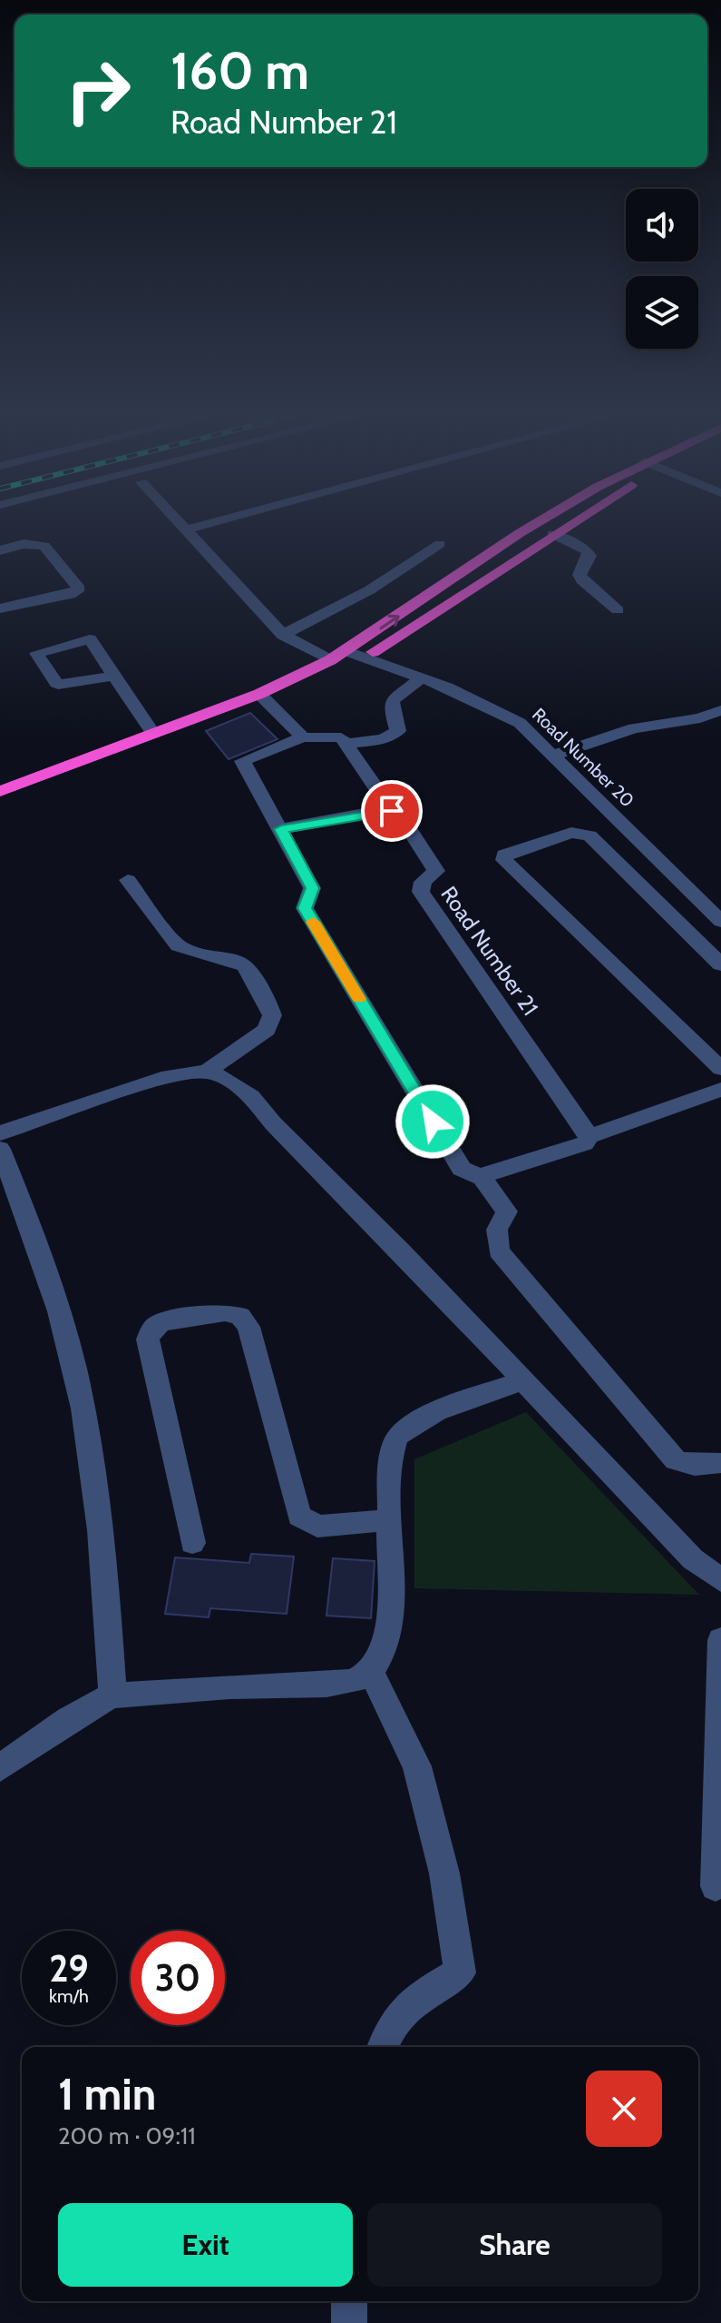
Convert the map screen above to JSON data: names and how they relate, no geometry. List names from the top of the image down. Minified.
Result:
{"streets":{"street":["Road Number 20","Road Number 21"]},"page":{"turn":["160 m","Road Number 21"],"speed":"29 km/h","limit":"30","heading":["1 min","200 m · 09:11"],"buttons":["Exit","Share"]}}
